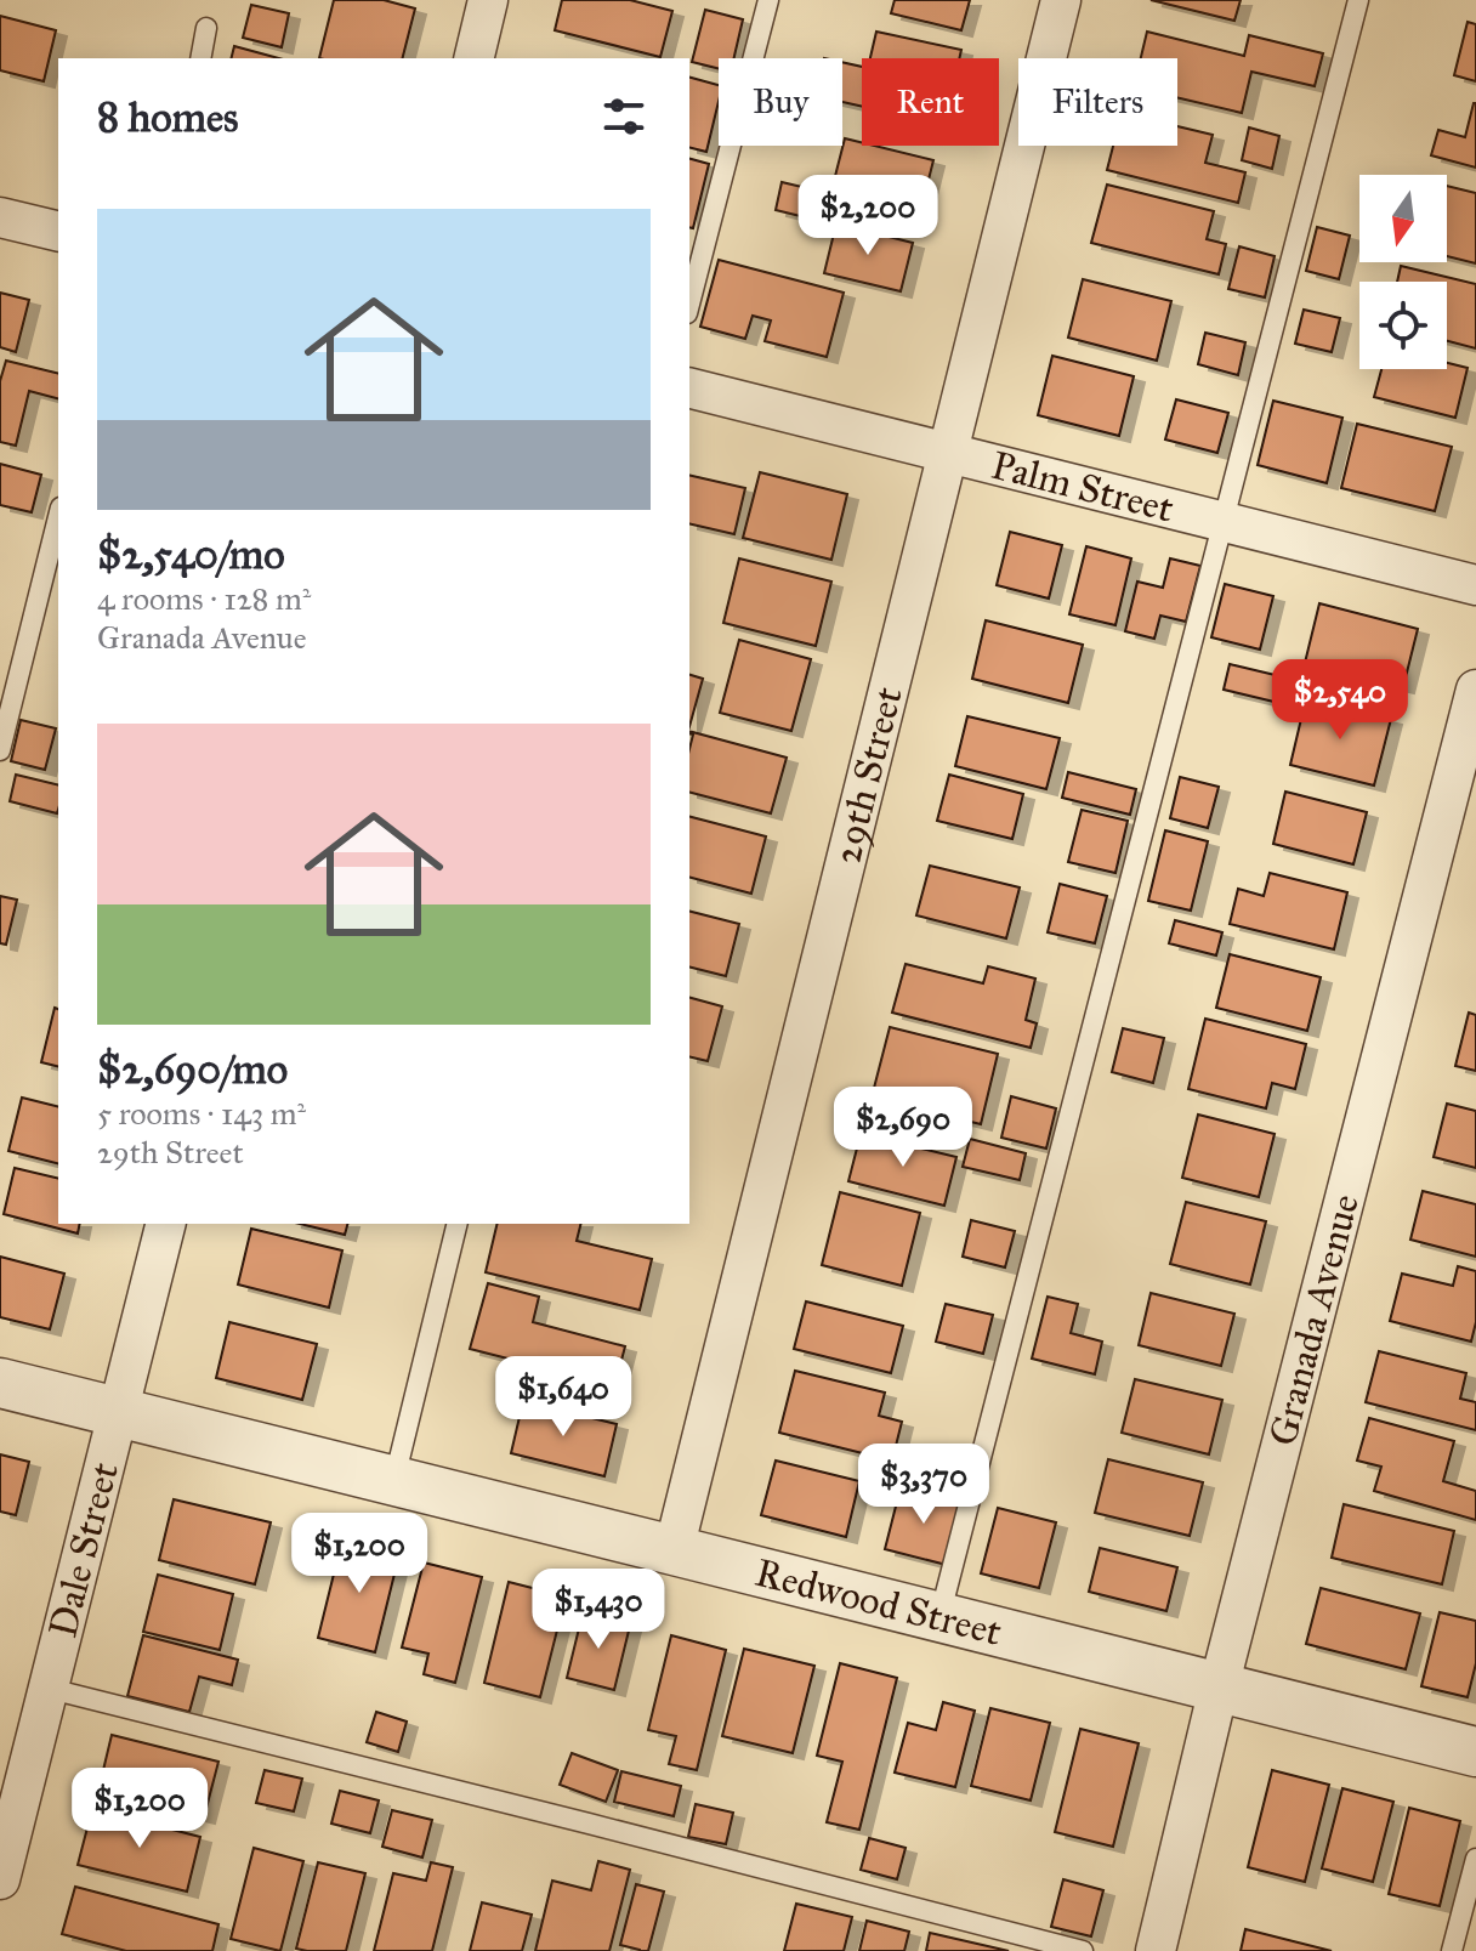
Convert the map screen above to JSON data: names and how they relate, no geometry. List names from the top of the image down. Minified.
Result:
{"streets":{"street":["Palm Street","29th Street","Granada Avenue","Dale Street","Redwood Street"]},"crossings":[["Palm Street","29th Street"],["29th Street","Redwood Street"],["Granada Avenue","Redwood Street"],["Dale Street","Redwood Street"]],"north":"bottom","page":{"chip":["Buy","Rent","Filters"],"heading":"8 homes","price":["$2,200","$2,540","$2,690","$1,640","$3,370","$1,200","$1,430","$1,200"],"list":[{"name":"$2,540/mo","note":"4 rooms · 128 m² · Granada Avenue"},{"name":"$2,690/mo","note":"5 rooms · 143 m² · 29th Street"}]}}
